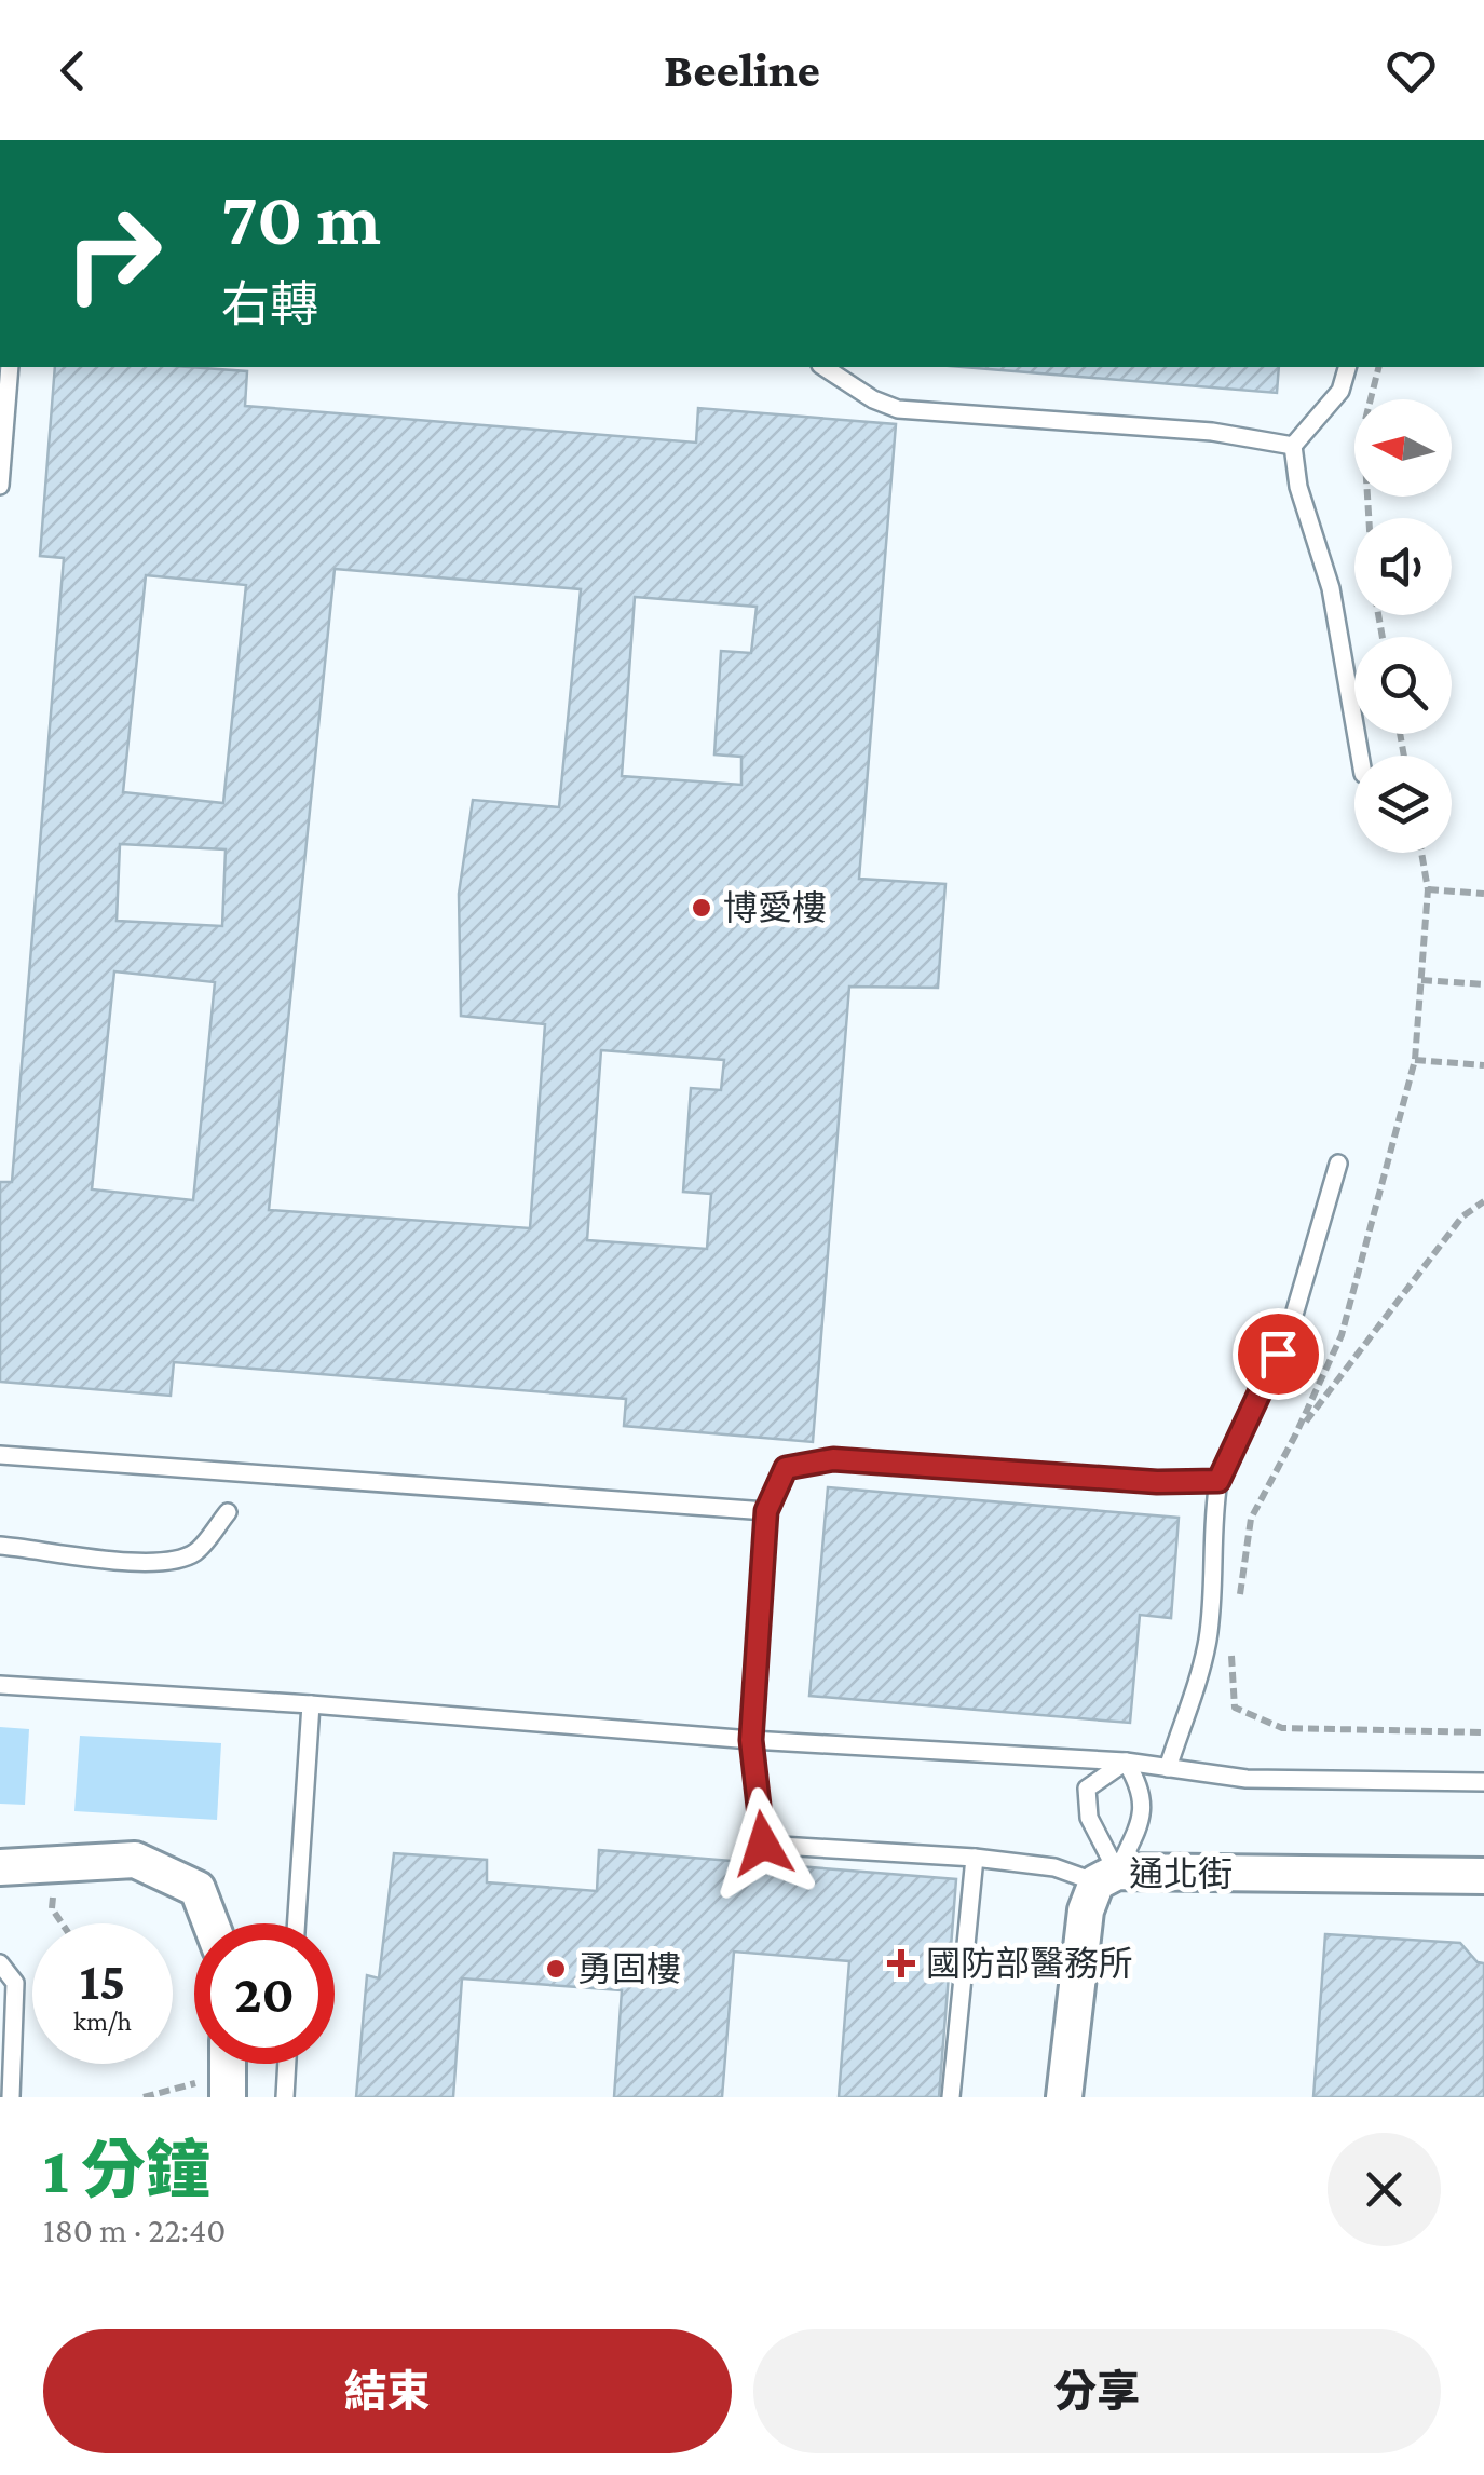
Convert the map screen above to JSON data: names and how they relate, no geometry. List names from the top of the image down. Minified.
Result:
{"streets":{"street":["通北街"]},"places":{"other":["博愛樓","勇固樓"],"health":["國防部醫務所"]},"north":"left","page":{"header":"Beeline","turn":["70 m","右轉"],"speed":"15 km/h","limit":"20","heading":["1 分鐘","180 m · 22:40"],"buttons":["結束","分享"]}}
